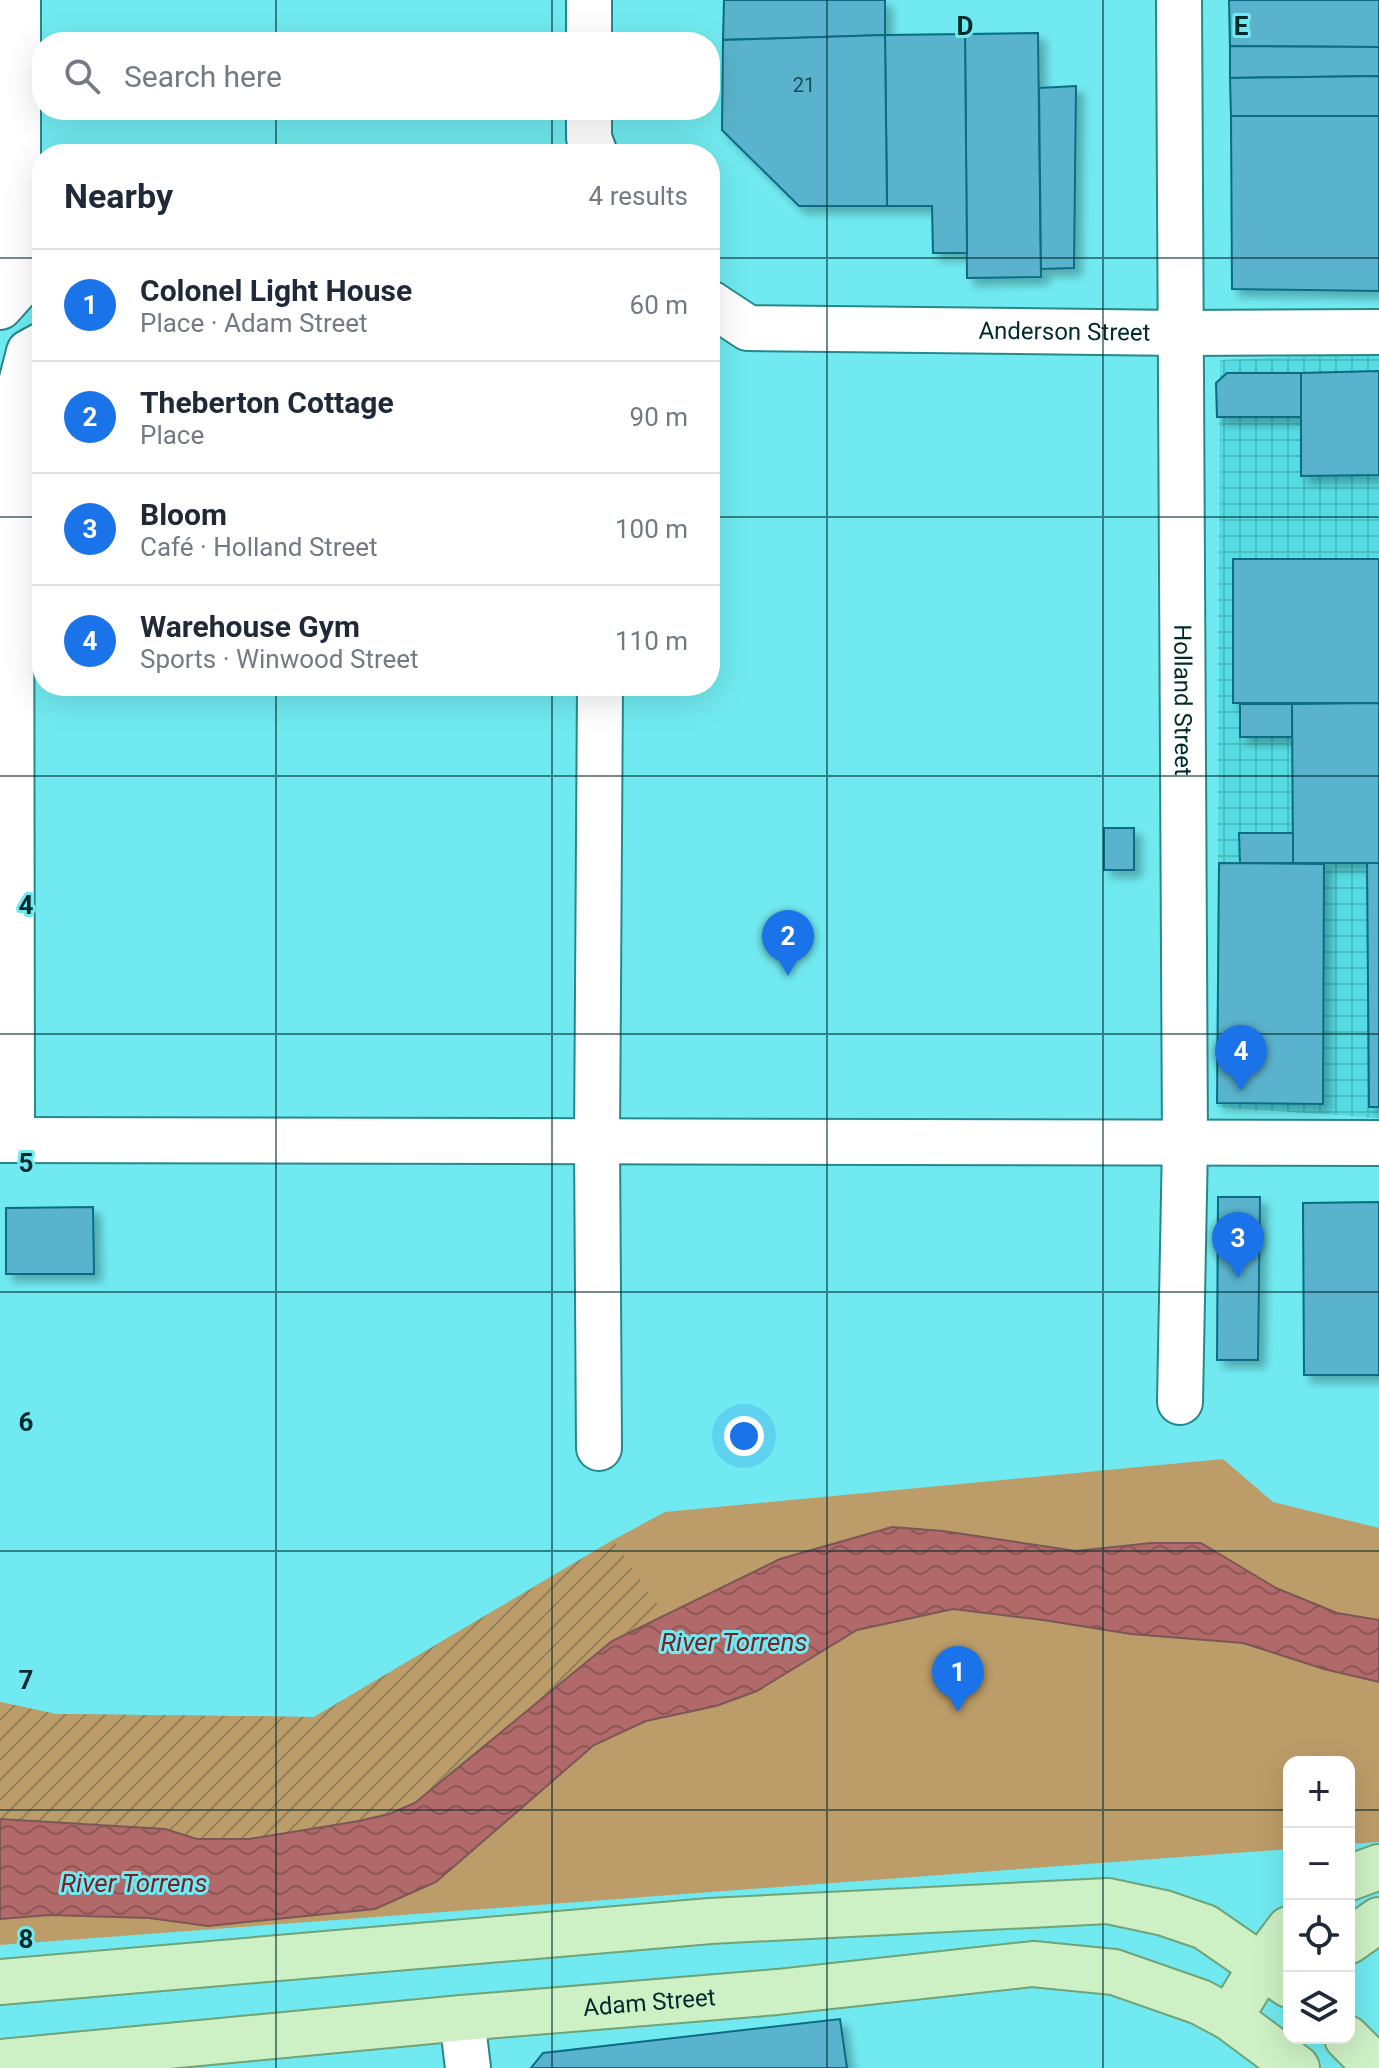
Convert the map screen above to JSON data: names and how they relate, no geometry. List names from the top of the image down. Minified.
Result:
{"streets":{"main road":["Adam Street"],"street":["Anderson Street","Holland Street"]},"crossings":[["Anderson Street","Holland Street"]],"water":["River Torrens"],"house_numbers":["21"],"page":{"search":"Search here","heading":["Nearby","4 results"],"list":[{"mark":"1","name":"Colonel Light House","note":"Place · Adam Street","value":"60 m"},{"mark":"2","name":"Theberton Cottage","note":"Place","value":"90 m"},{"mark":"3","name":"Bloom","note":"Café · Holland Street","value":"100 m"},{"mark":"4","name":"Warehouse Gym","note":"Sports · Winwood Street","value":"110 m"}],"pins":["2","4","3","1"],"map_buttons":["+","−"]},"grid":{"columns":["D","E"],"rows":["4","5","6","7","8"]}}
